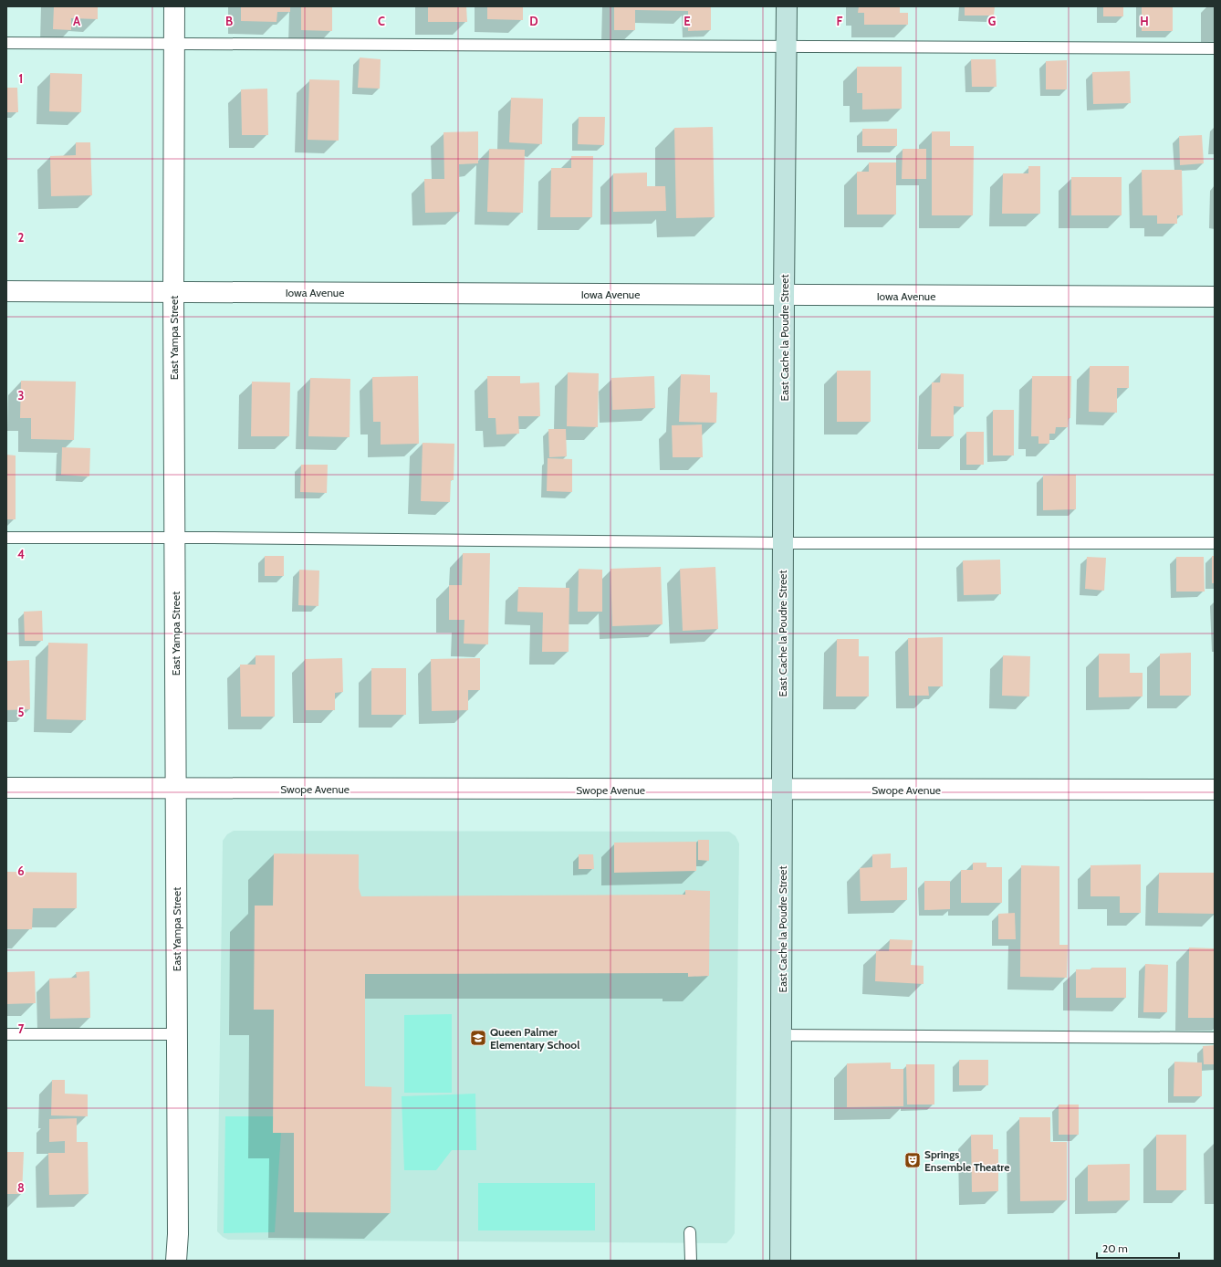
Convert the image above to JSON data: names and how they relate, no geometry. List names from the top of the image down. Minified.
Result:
{"streets":{"street":["Iowa Avenue","East Yampa Street","East Cache la Poudre Street","Swope Avenue"]},"crossings":[["Iowa Avenue","East Yampa Street"],["Iowa Avenue","East Cache la Poudre Street"],["East Yampa Street","Swope Avenue"],["East Cache la Poudre Street","Swope Avenue"]],"places":{"school or university":["Queen Palmer Elementary School"],"theatre":["Springs Ensemble Theatre"]},"scale_bar":"20 m","grid":{"columns":["A","B","C","D","E","F","G","H"],"rows":["1","2","3","4","5","6","7","8"]}}
